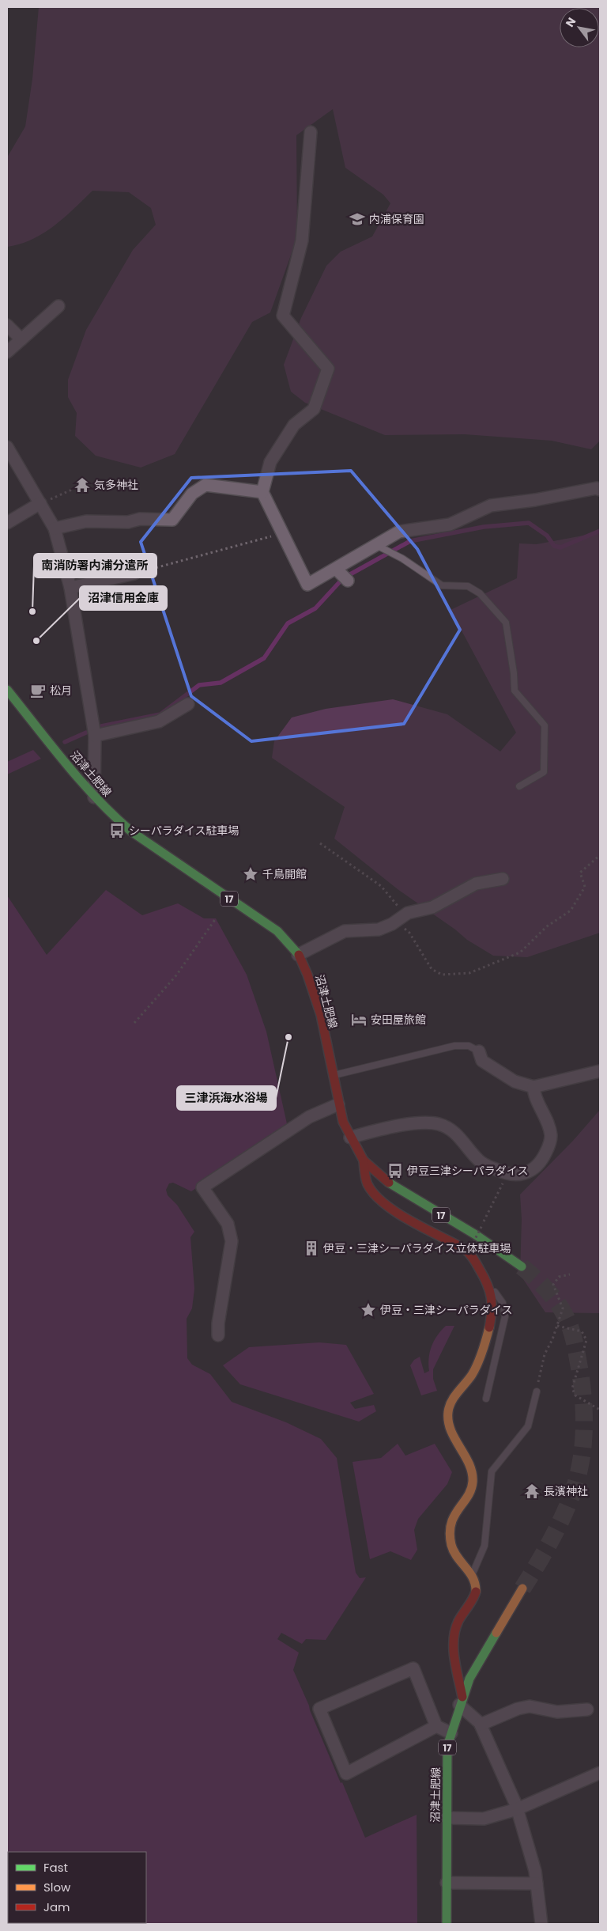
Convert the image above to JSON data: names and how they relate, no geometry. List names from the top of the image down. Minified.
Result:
{"streets":{"main road":["沼津土肥線","17"]},"places":{"school or university":["内浦保育園"],"temple":["気多神社","長濱神社"],"other":["南消防署内浦分遣所","沼津信用金庫","三津浜海水浴場"],"cafe":["松月"],"bus stop":["シーパラダイス駐車場","伊豆三津シーパラダイス"],"place":["千鳥開館","伊豆・三津シーパラダイス"],"hotel":["安田屋旅館"],"building":["伊豆・三津シーパラダイス立体駐車場"]},"legend":["Fast","Slow","Jam"],"north":"top left"}
